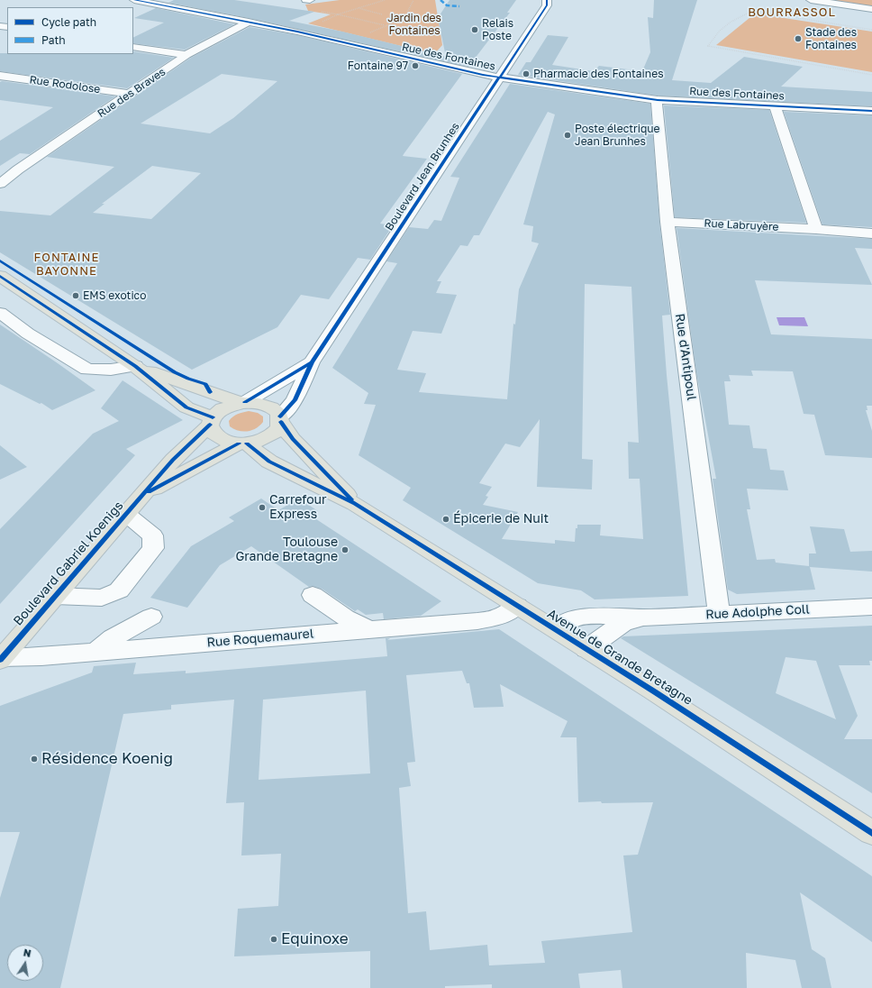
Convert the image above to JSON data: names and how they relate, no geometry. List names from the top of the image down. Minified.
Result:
{"streets":{"main road":["Boulevard Gabriel Koenigs","Avenue de Grande Bretagne"],"street":["Rue des Fontaines","Rue Rodolose","Rue des Braves","Boulevard Jean Brunhes","Rue Labruyère","Rue d'Antipoul","Rue Adolphe Coll","Rue Roquemaurel"]},"crossings":[["Rue des Fontaines","Rue des Braves"],["Rue des Fontaines","Boulevard Jean Brunhes"],["Rue des Fontaines","Rue d'Antipoul"],["Rue Rodolose","Rue des Braves"],["Boulevard Jean Brunhes","Boulevard Gabriel Koenigs"],["Boulevard Jean Brunhes","Avenue de Grande Bretagne"],["Rue Labruyère","Rue d'Antipoul"],["Rue d'Antipoul","Rue Adolphe Coll"],["Boulevard Gabriel Koenigs","Rue Roquemaurel"],["Boulevard Gabriel Koenigs","Avenue de Grande Bretagne"],["Rue Adolphe Coll","Avenue de Grande Bretagne"],["Rue Roquemaurel","Avenue de Grande Bretagne"]],"districts":["BOURRASSOL","FONTAINE BAYONNE"],"parks":["Jardin des Fontaines"],"places":["Relais Poste","Stade des Fontaines","Fontaine 97","Pharmacie des Fontaines","Poste électrique Jean Brunhes","EMS exotico","Carrefour Express","Épicerie de Nuit","Toulouse Grande Bretagne","Résidence Koenig","Equinoxe"],"legend":["Cycle path","Path"],"north":"top"}
